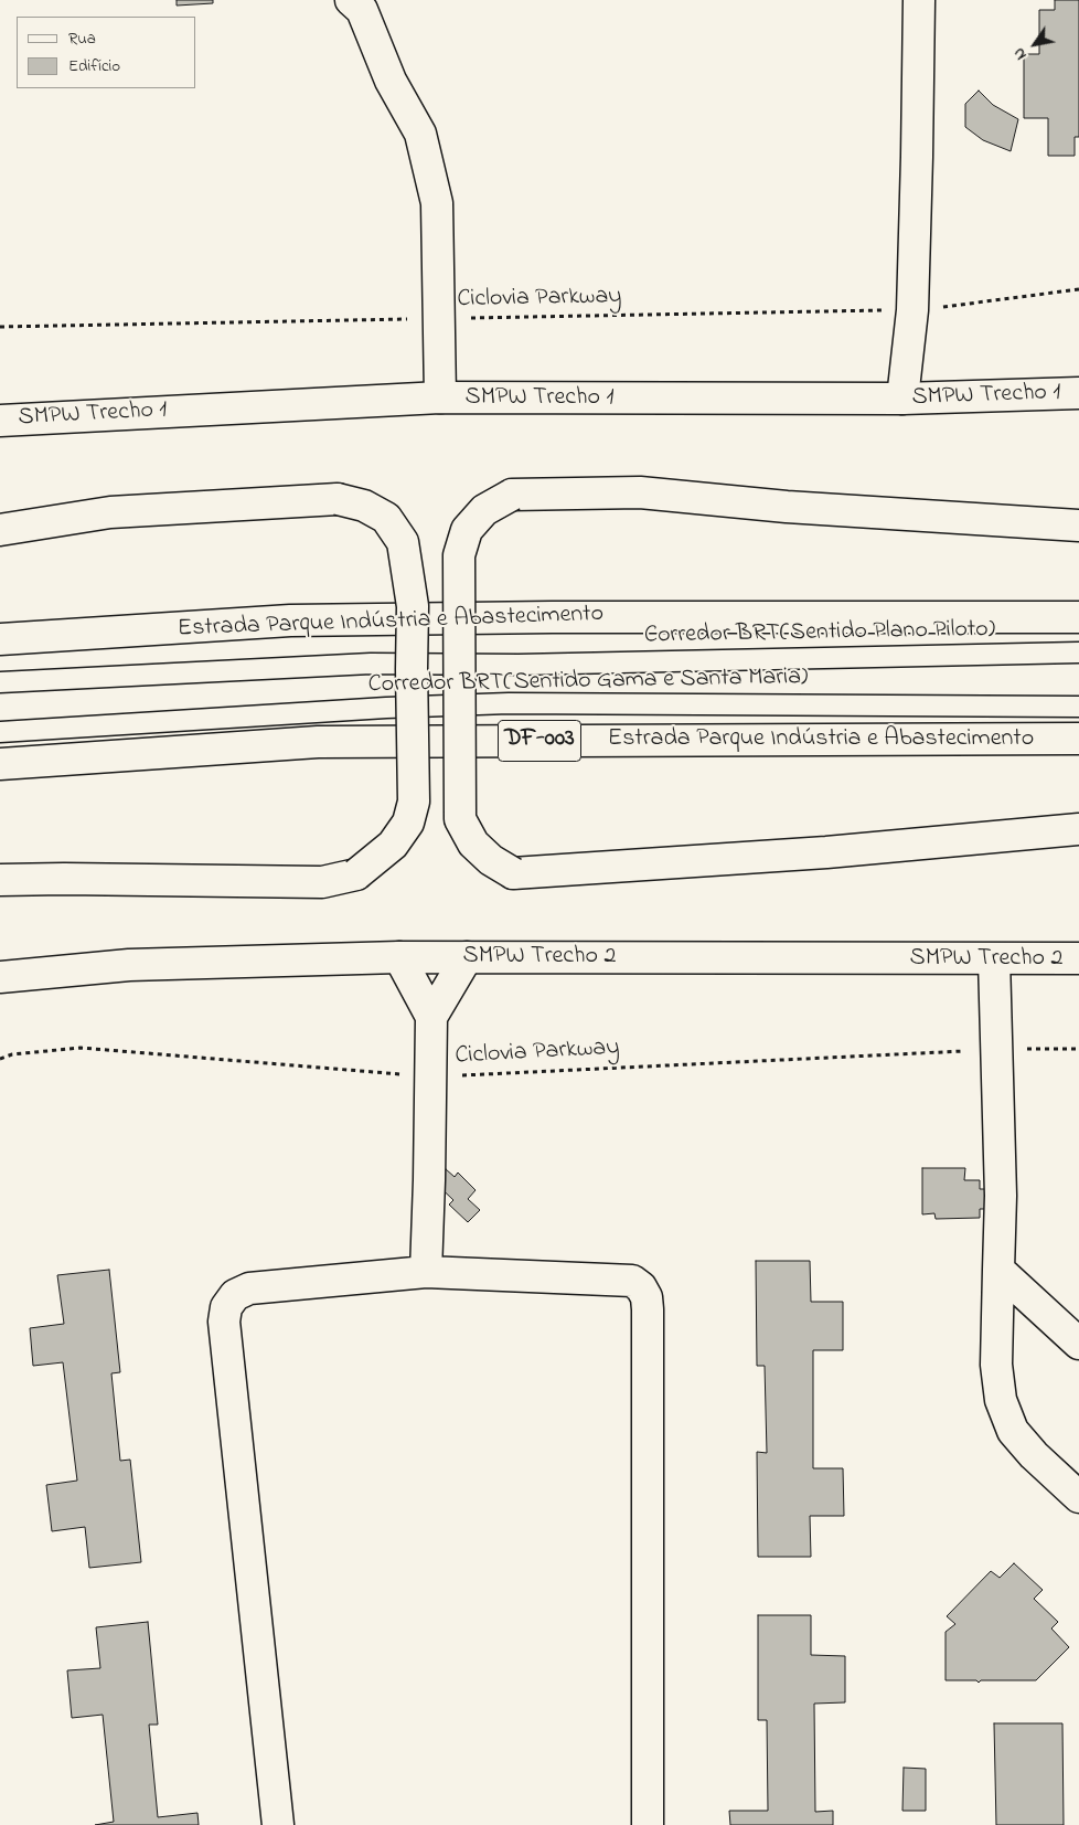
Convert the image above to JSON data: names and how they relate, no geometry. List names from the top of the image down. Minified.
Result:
{"streets":{"main road":["SMPW Trecho 1","Estrada Parque Indústria e Abastecimento","DF-003","SMPW Trecho 2"],"lane":["Corredor BRT(Sentido Plano Piloto)","Corredor BRT(Sentido Gama e Santa Maria)"],"path":["Ciclovia Parkway"]},"legend":["Rua","Edifício"],"north":"bottom left"}
